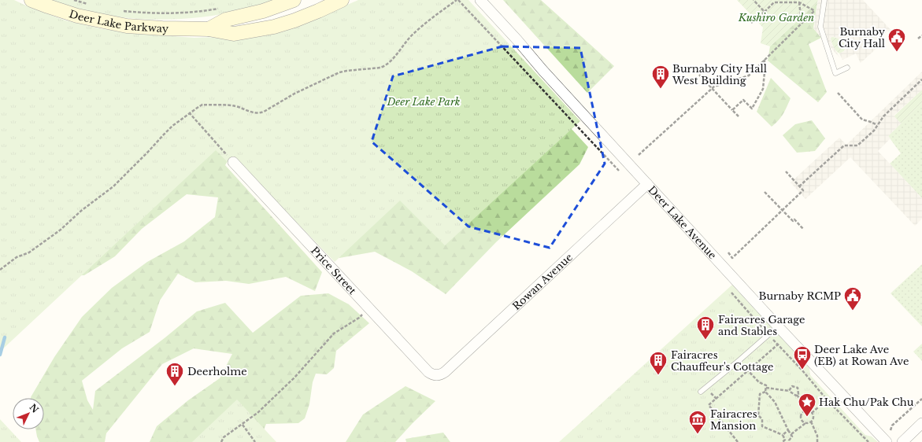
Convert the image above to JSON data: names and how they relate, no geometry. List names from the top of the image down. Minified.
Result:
{"streets":{"main road":["Deer Lake Parkway"],"street":["Deer Lake Avenue","Price Street","Rowan Avenue"]},"crossings":[["Deer Lake Avenue","Rowan Avenue"],["Price Street","Rowan Avenue"]],"parks":["Kushiro Garden","Deer Lake Park"],"places":{"public building":["Burnaby City Hall","Burnaby RCMP"],"building":["Burnaby City Hall West Building","Fairacres Garage and Stables","Fairacres Chauffeur's Cottage","Deerholme"],"bus stop":["Deer Lake Ave (EB) at Rowan Ave"],"place":["Hak Chu/Pak Chu"],"museum":["Fairacres Mansion"]},"north":"top right"}
